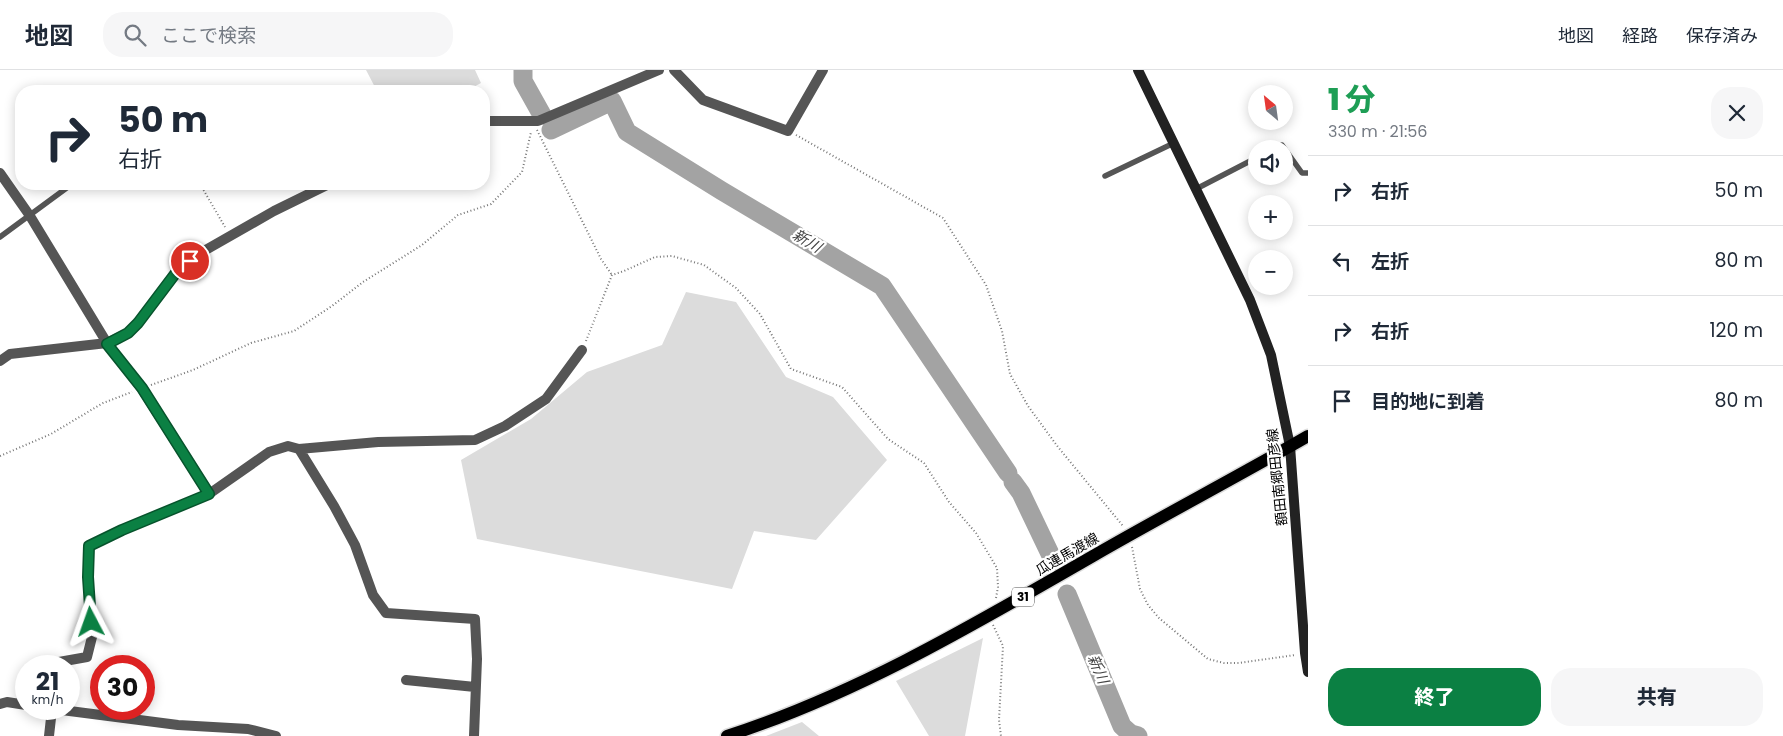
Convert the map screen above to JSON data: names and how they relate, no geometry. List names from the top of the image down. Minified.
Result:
{"streets":{"main road":["額田南郷田彦線","瓜連馬渡線","31"]},"crossings":[["額田南郷田彦線","瓜連馬渡線"]],"water":["新川"],"north":"top left","page":{"header":"地図","search":"ここで検索","nav":["地図","経路","保存済み"],"heading":["1 分","330 m · 21:56"],"map_buttons":["+","−"],"turn":["50 m","右折"],"list":[{"name":"右折","value":"50 m"},{"name":"左折","value":"80 m"},{"name":"右折","value":"120 m"},{"name":"目的地に到着","value":"80 m"}],"speed":"21 km/h","limit":"30","buttons":["終了","共有"]}}
